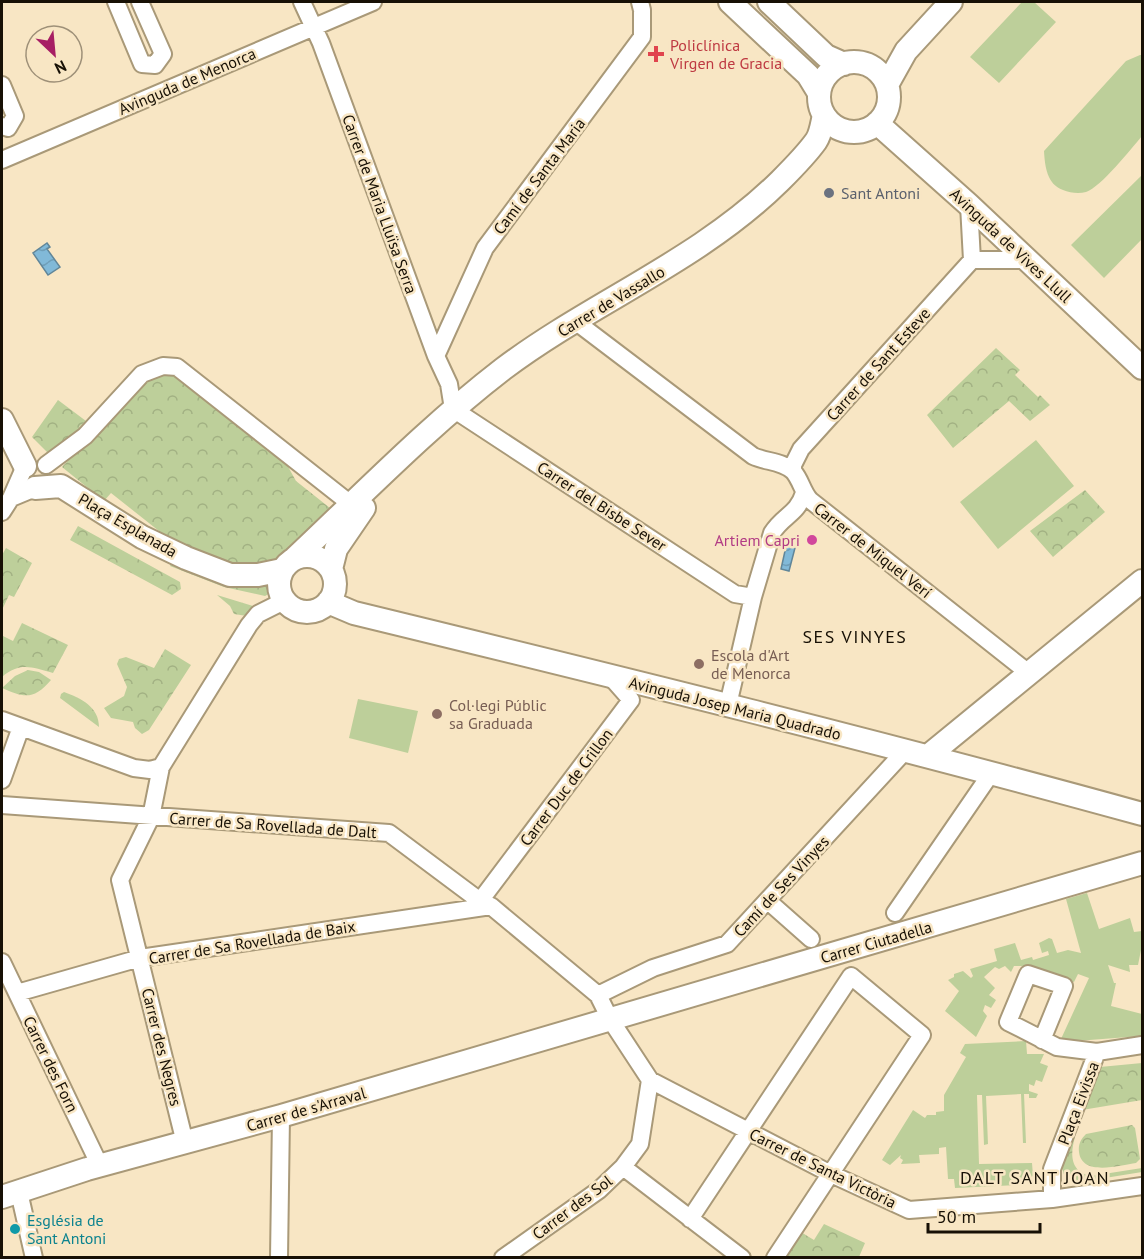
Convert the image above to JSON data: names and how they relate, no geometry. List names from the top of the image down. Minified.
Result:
{"streets":{"street":["Avinguda de Menorca","Camí de Santa Maria","Carrer de Maria Lluïsa Serra","Avinguda de Vives Llull","Carrer de Vassallo","Carrer de Sant Esteve","Carrer del Bisbe Sever","Plaça Esplanada","Carrer de Miquel Verí","Avinguda Josep Maria Quadrado","Carrer Duc de Crillon","Carrer de Sa Rovellada de Dalt","Camí de Ses Vinyes","Carrer de Sa Rovellada de Baix","Carrer Ciutadella","Carrer des Negres","Carrer des Forn","Plaça Eivissa","Carrer de s'Arraval","Carrer de Santa Victòria","Carrer des Sol"]},"crossings":[["Avinguda de Menorca","Carrer de Maria Lluïsa Serra"],["Camí de Santa Maria","Carrer de Maria Lluïsa Serra"],["Carrer de Maria Lluïsa Serra","Carrer de Vassallo"],["Carrer de Maria Lluïsa Serra","Carrer del Bisbe Sever"],["Carrer de Vassallo","Carrer del Bisbe Sever"],["Carrer de Vassallo","Plaça Esplanada"],["Carrer de Vassallo","Avinguda Josep Maria Quadrado"],["Carrer de Sant Esteve","Carrer de Miquel Verí"],["Plaça Esplanada","Avinguda Josep Maria Quadrado"],["Avinguda Josep Maria Quadrado","Carrer Duc de Crillon"],["Avinguda Josep Maria Quadrado","Camí de Ses Vinyes"],["Carrer Duc de Crillon","Carrer de Sa Rovellada de Dalt"],["Carrer Duc de Crillon","Carrer de Sa Rovellada de Baix"],["Carrer de Sa Rovellada de Dalt","Camí de Ses Vinyes"],["Carrer de Sa Rovellada de Dalt","Carrer de Sa Rovellada de Baix"],["Carrer de Sa Rovellada de Dalt","Carrer des Negres"],["Carrer de Sa Rovellada de Dalt","Carrer de Santa Victòria"],["Camí de Ses Vinyes","Carrer de Santa Victòria"],["Carrer de Sa Rovellada de Baix","Carrer des Negres"],["Carrer de Sa Rovellada de Baix","Carrer des Forn"],["Carrer Ciutadella","Carrer de s'Arraval"],["Carrer Ciutadella","Carrer de Santa Victòria"],["Carrer des Negres","Carrer de s'Arraval"],["Carrer des Forn","Carrer de s'Arraval"],["Plaça Eivissa","Carrer de Santa Victòria"],["Carrer de s'Arraval","Carrer de Santa Victòria"],["Carrer de Santa Victòria","Carrer des Sol"]],"districts":["SES VINYES","DALT SANT JOAN"],"places":{"health":["Policlínica Virgen de Gracia"],"other":["Sant Antoni","Artiem Capri","Escola d'Art de Menorca","Col·legi Públic sa Graduada","Església de Sant Antoni"]},"scale_bar":"50 m","north":"bottom right"}
